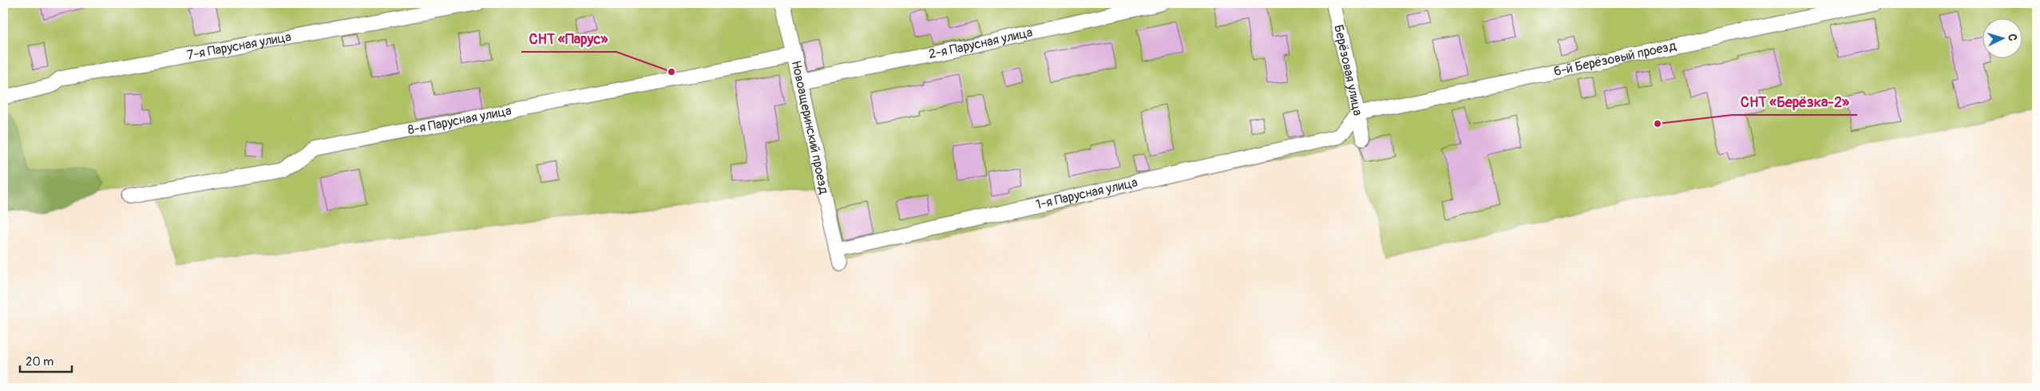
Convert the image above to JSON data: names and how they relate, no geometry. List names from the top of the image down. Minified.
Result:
{"streets":{"street":["2-я Парусная улица","7-я Парусная улица","6-й Берёзовый проезд","Берёзовая улица","8-я Парусная улица","Новоащеринский проезд","1-я Парусная улица"]},"crossings":[["2-я Парусная улица","Новоащеринский проезд"],["6-й Берёзовый проезд","Берёзовая улица"],["6-й Берёзовый проезд","1-я Парусная улица"],["Берёзовая улица","1-я Парусная улица"],["8-я Парусная улица","Новоащеринский проезд"],["Новоащеринский проезд","1-я Парусная улица"]],"places":["СНТ «Парус»","СНТ «Берёзка-2»"],"scale_bar":"20 m","north":"right"}
